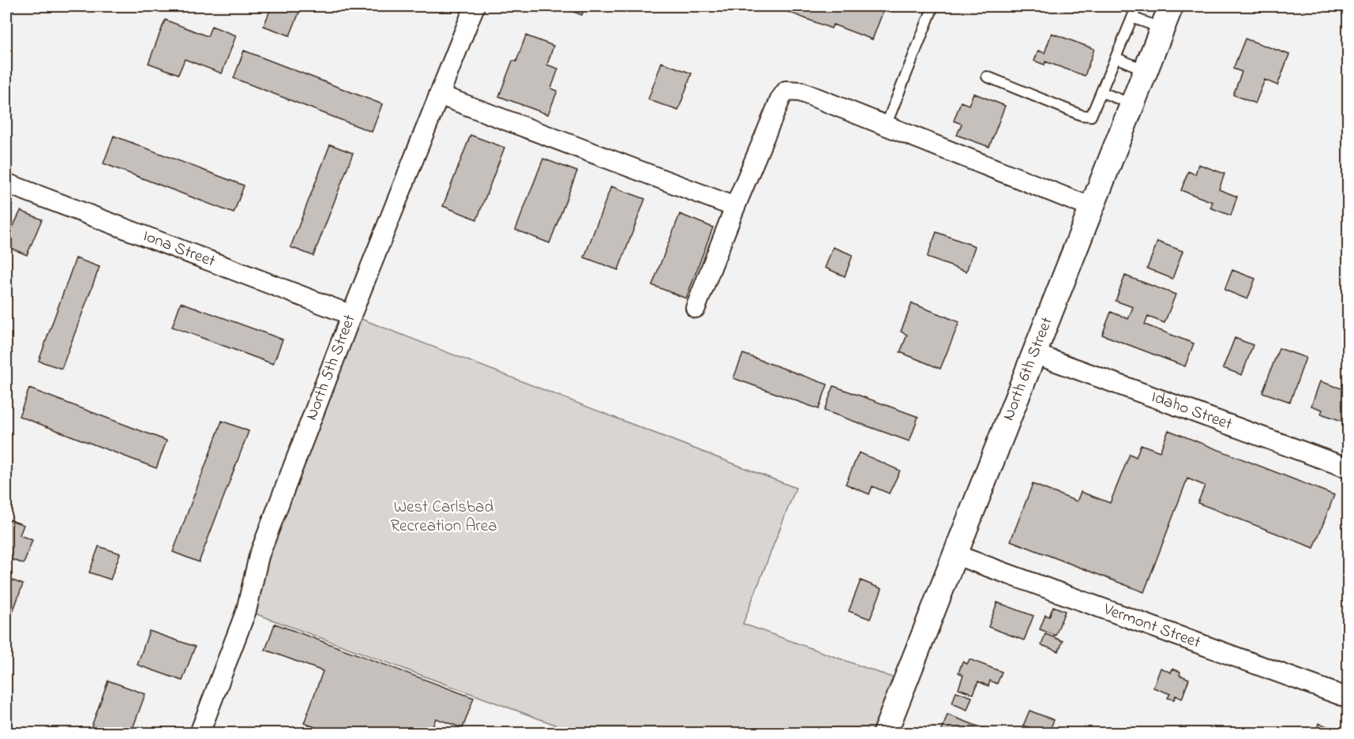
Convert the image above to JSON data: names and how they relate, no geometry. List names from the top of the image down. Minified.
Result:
{"streets":{"street":["Iona Street","North 5th Street","North 6th Street","Idaho Street","Vermont Street"]},"crossings":[["Iona Street","North 5th Street"],["North 6th Street","Idaho Street"],["North 6th Street","Vermont Street"]],"parks":["West Carlsbad Recreation Area"]}
